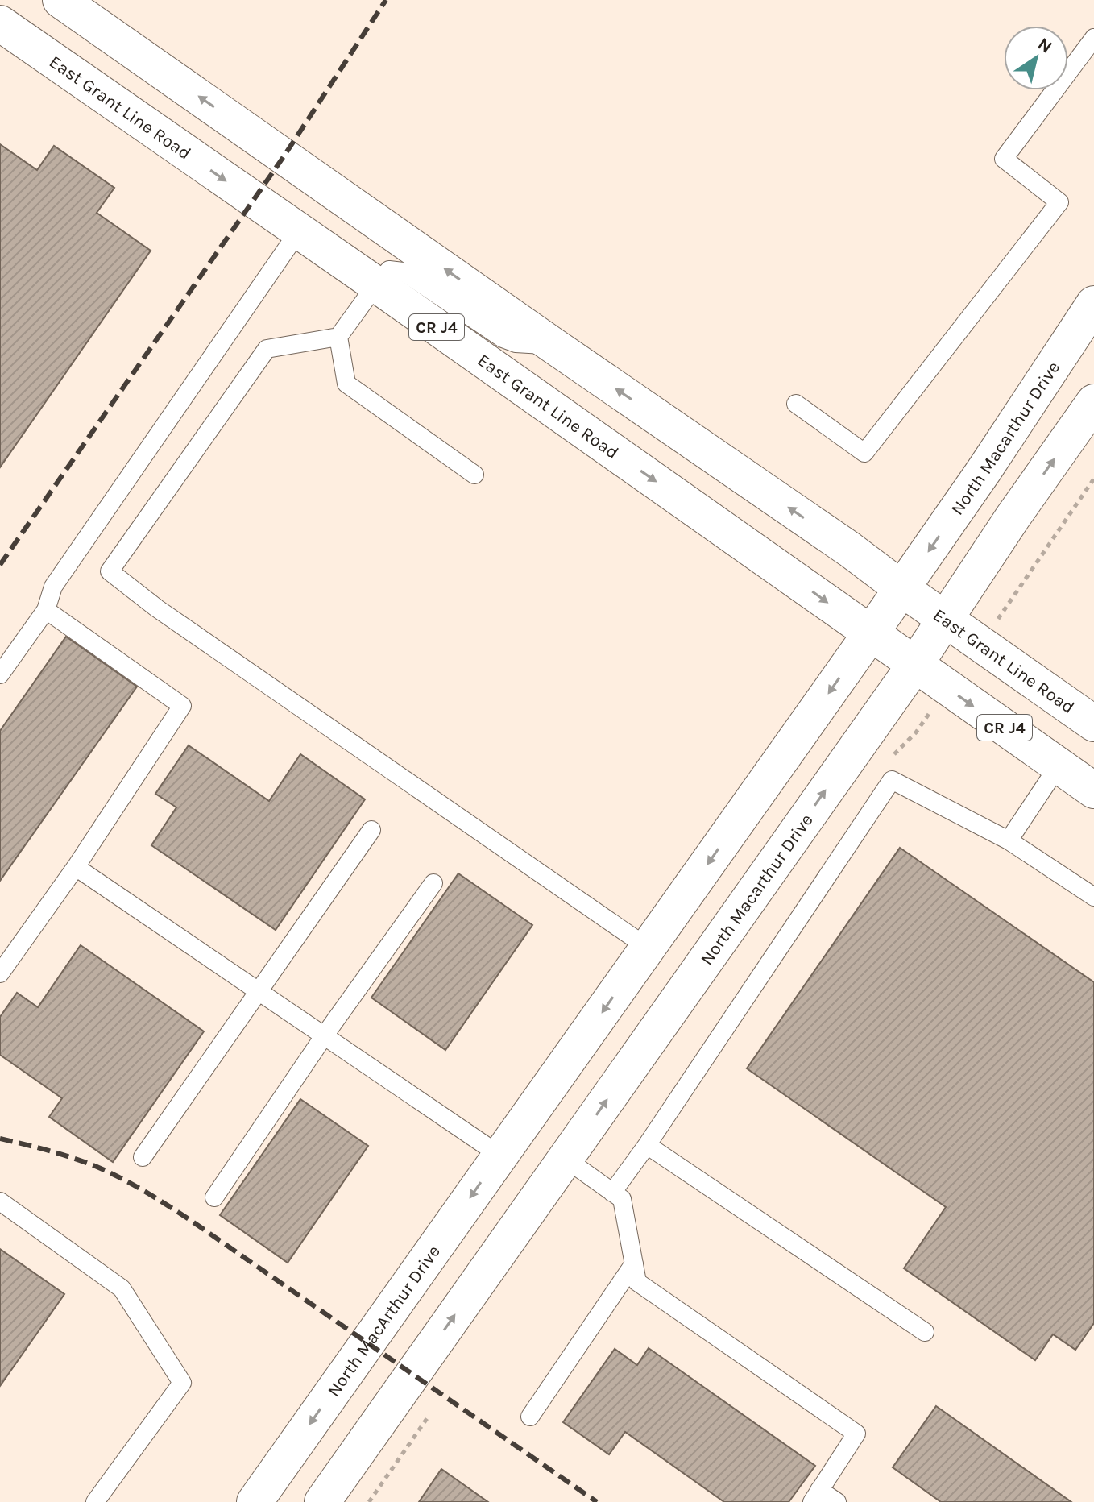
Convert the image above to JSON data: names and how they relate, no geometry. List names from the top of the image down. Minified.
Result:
{"streets":{"main road":["East Grant Line Road","CR J4","North Macarthur Drive","North MacArthur Drive"]},"crossings":[["East Grant Line Road","North Macarthur Drive"],["North Macarthur Drive","North MacArthur Drive"]],"one_way":["North MacArthur Drive"],"north":"top right"}
